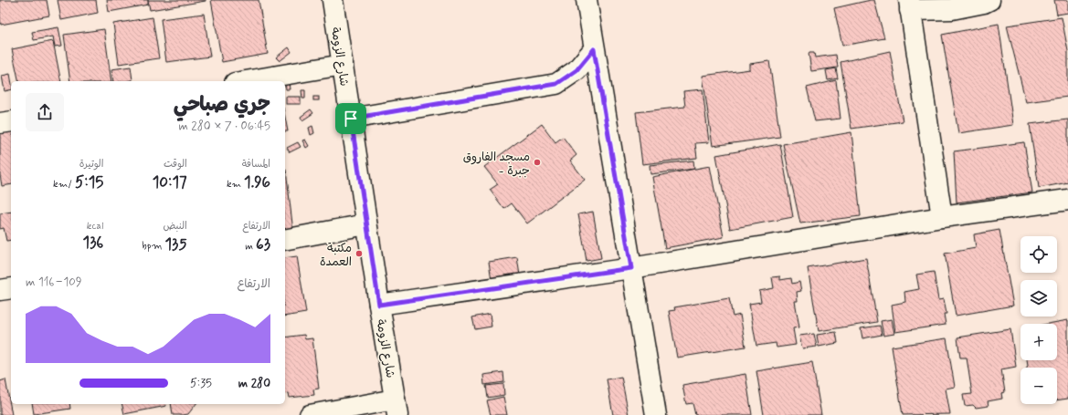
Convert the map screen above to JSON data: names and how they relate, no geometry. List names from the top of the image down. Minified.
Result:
{"streets":{"street":["شارع الزومة"]},"places":["مسجد الفاروق - جبرة","مكتبة العمدة"],"page":{"heading":["جري صباحي","06:45 · 7 × 280 m"],"stats":[["المسافة","1.96 km"],["الوقت","10:17"],["الوتيرة","5:15 /km"],["الارتفاع","63 m"],["النبض","135 bpm"],["kcal","136"]],"map_buttons":["+","−"],"chart":["الارتفاع","109–116 m"],"list":[{"name":"280 m","note":"5:35"}]}}
